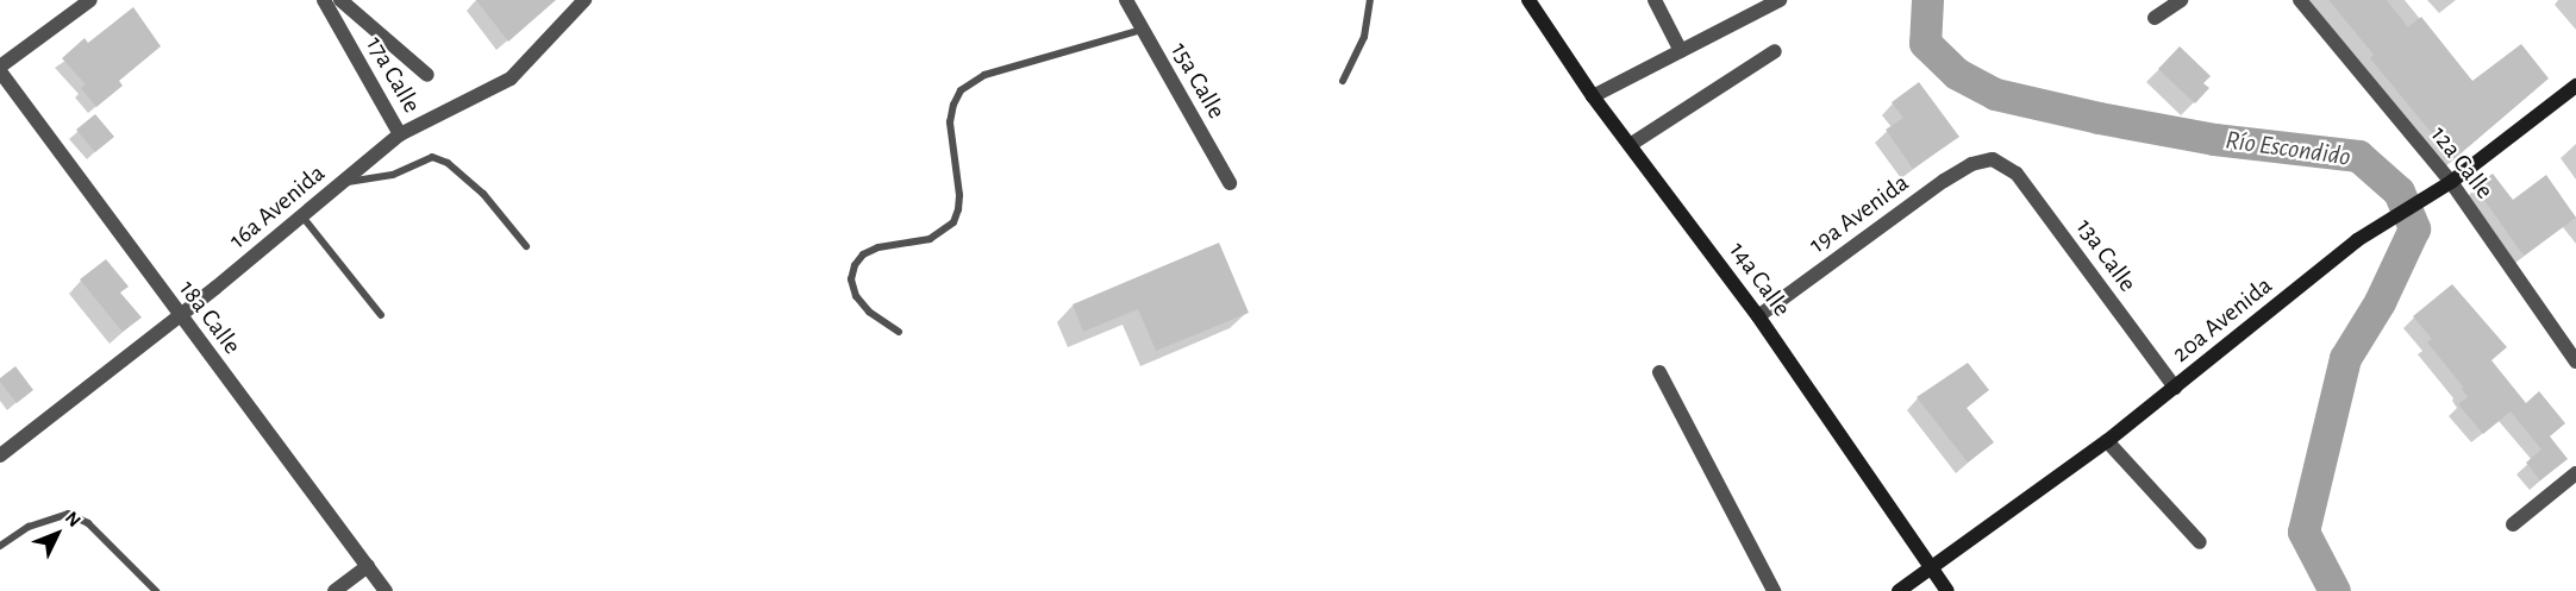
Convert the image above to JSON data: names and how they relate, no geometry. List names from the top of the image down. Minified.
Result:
{"streets":{"street":["17a Calle","15a Calle","12a Calle","16a Avenida","19a Avenida","13a Calle","14a Calle","18a Calle","20a Avenida"]},"crossings":[["17a Calle","16a Avenida"],["12a Calle","20a Avenida"],["16a Avenida","18a Calle"],["19a Avenida","13a Calle"],["19a Avenida","14a Calle"],["13a Calle","20a Avenida"],["14a Calle","20a Avenida"]],"water":["Río Escondido"],"north":"top right"}
